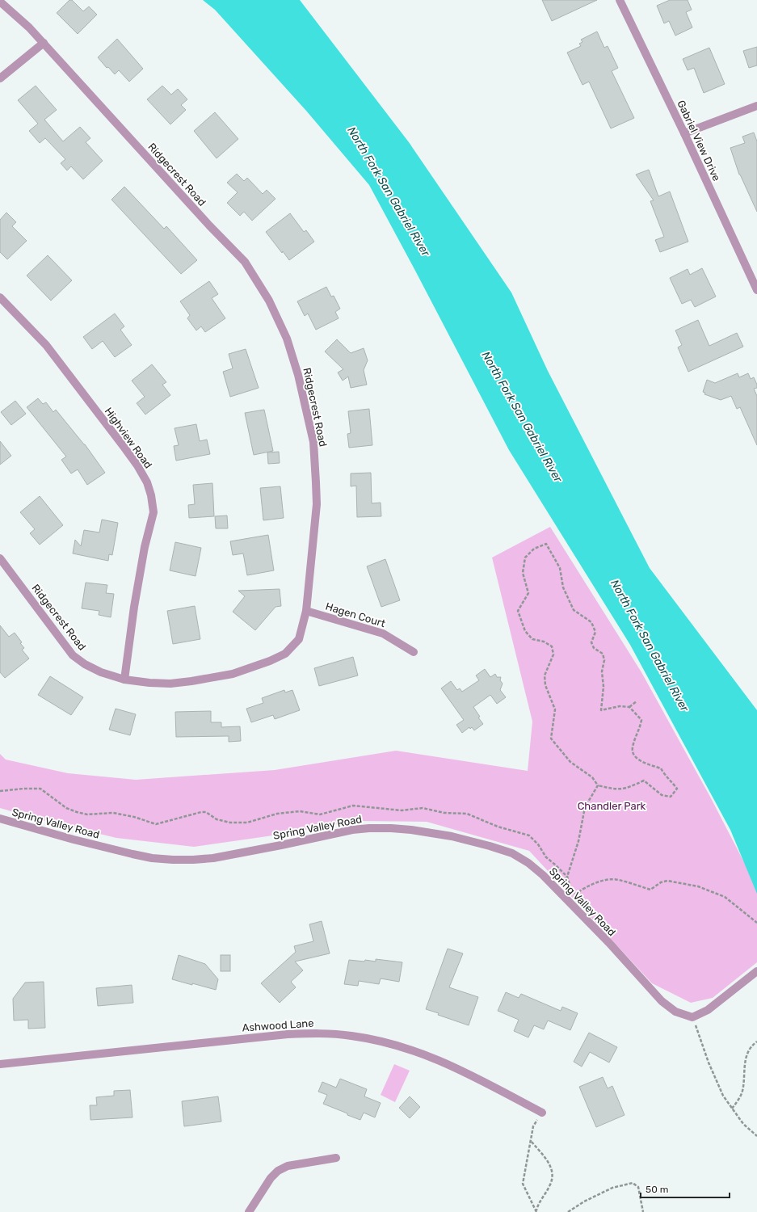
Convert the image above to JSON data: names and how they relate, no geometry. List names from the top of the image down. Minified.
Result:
{"streets":{"street":["Gabriel View Drive","Ridgecrest Road","Highview Road","Hagen Court","Spring Valley Road","Ashwood Lane"]},"crossings":[["Ridgecrest Road","Highview Road"],["Ridgecrest Road","Hagen Court"]],"water":["North Fork San Gabriel River"],"parks":["Chandler Park"],"scale_bar":"50 m"}
